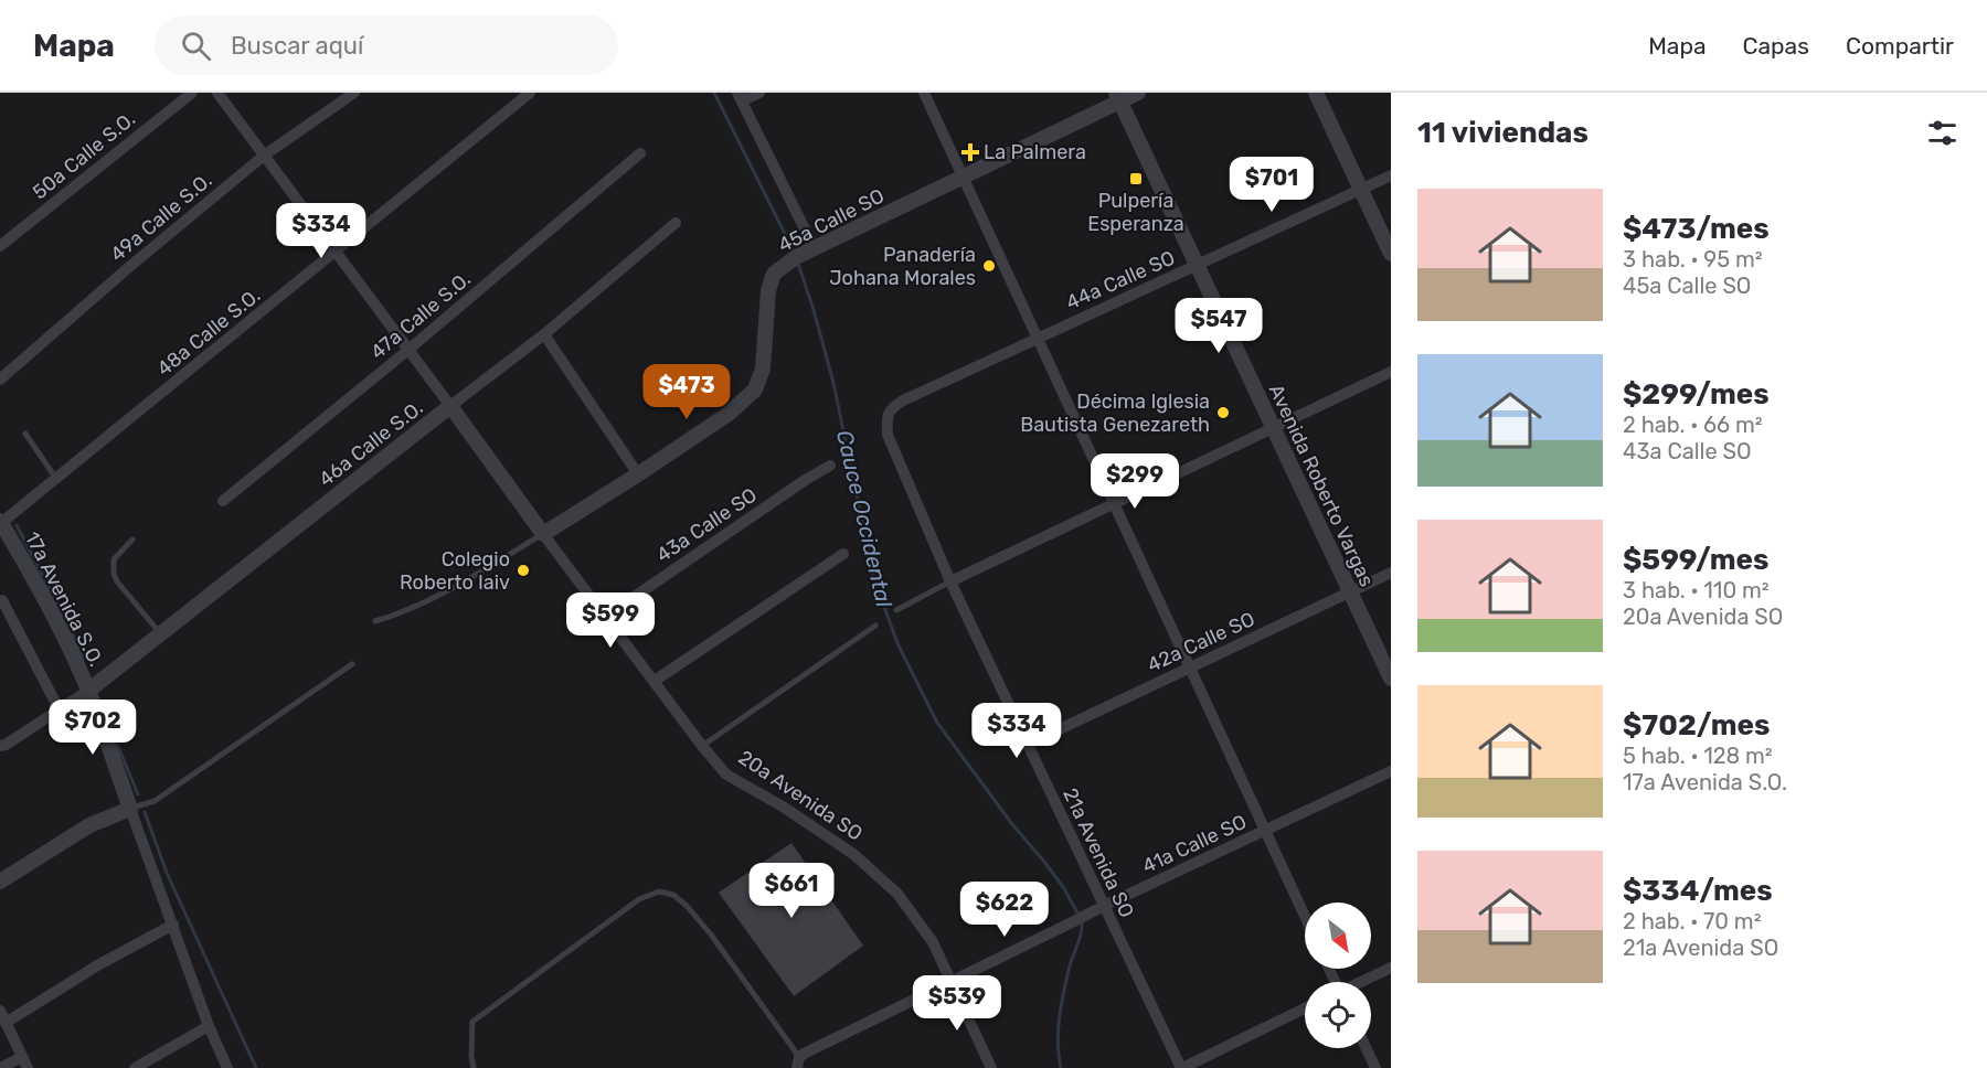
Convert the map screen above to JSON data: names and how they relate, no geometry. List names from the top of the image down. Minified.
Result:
{"streets":{"street":["50a Calle S.O.","49a Calle S.O.","45a Calle SO","44a Calle SO","47a Calle S.O.","48a Calle S.O.","46a Calle S.O.","Avenida Roberto Vargas","43a Calle SO","17a Avenida S.O.","42a Calle SO","20a Avenida SO","41a Calle SO","21a Avenida SO"]},"crossings":[["45a Calle SO","Avenida Roberto Vargas"],["45a Calle SO","20a Avenida SO"],["44a Calle SO","Avenida Roberto Vargas"],["44a Calle SO","21a Avenida SO"],["48a Calle S.O.","17a Avenida S.O."],["46a Calle S.O.","17a Avenida S.O."],["46a Calle S.O.","20a Avenida SO"],["Avenida Roberto Vargas","42a Calle SO"],["43a Calle SO","20a Avenida SO"],["42a Calle SO","21a Avenida SO"],["20a Avenida SO","41a Calle SO"],["41a Calle SO","21a Avenida SO"]],"water":["Cauce Occidental"],"places":{"health":["La Palmera"],"transit":["Pulpería Esperanza"],"other":["Panadería Johana Morales","Décima Iglesia Bautista Genezareth","Colegio Roberto laiv"]},"north":"bottom right","page":{"header":"Mapa","search":"Buscar aquí","nav":["Mapa","Capas","Compartir"],"heading":"11 viviendas","price":["$701","$334","$547","$473","$299","$599","$702","$334","$661","$622","$539"],"list":[{"name":"$473/mes","note":"3 hab. · 95 m² · 45a Calle SO"},{"name":"$299/mes","note":"2 hab. · 66 m² · 43a Calle SO"},{"name":"$599/mes","note":"3 hab. · 110 m² · 20a Avenida SO"},{"name":"$702/mes","note":"5 hab. · 128 m² · 17a Avenida S.O."},{"name":"$334/mes","note":"2 hab. · 70 m² · 21a Avenida SO"}]}}
